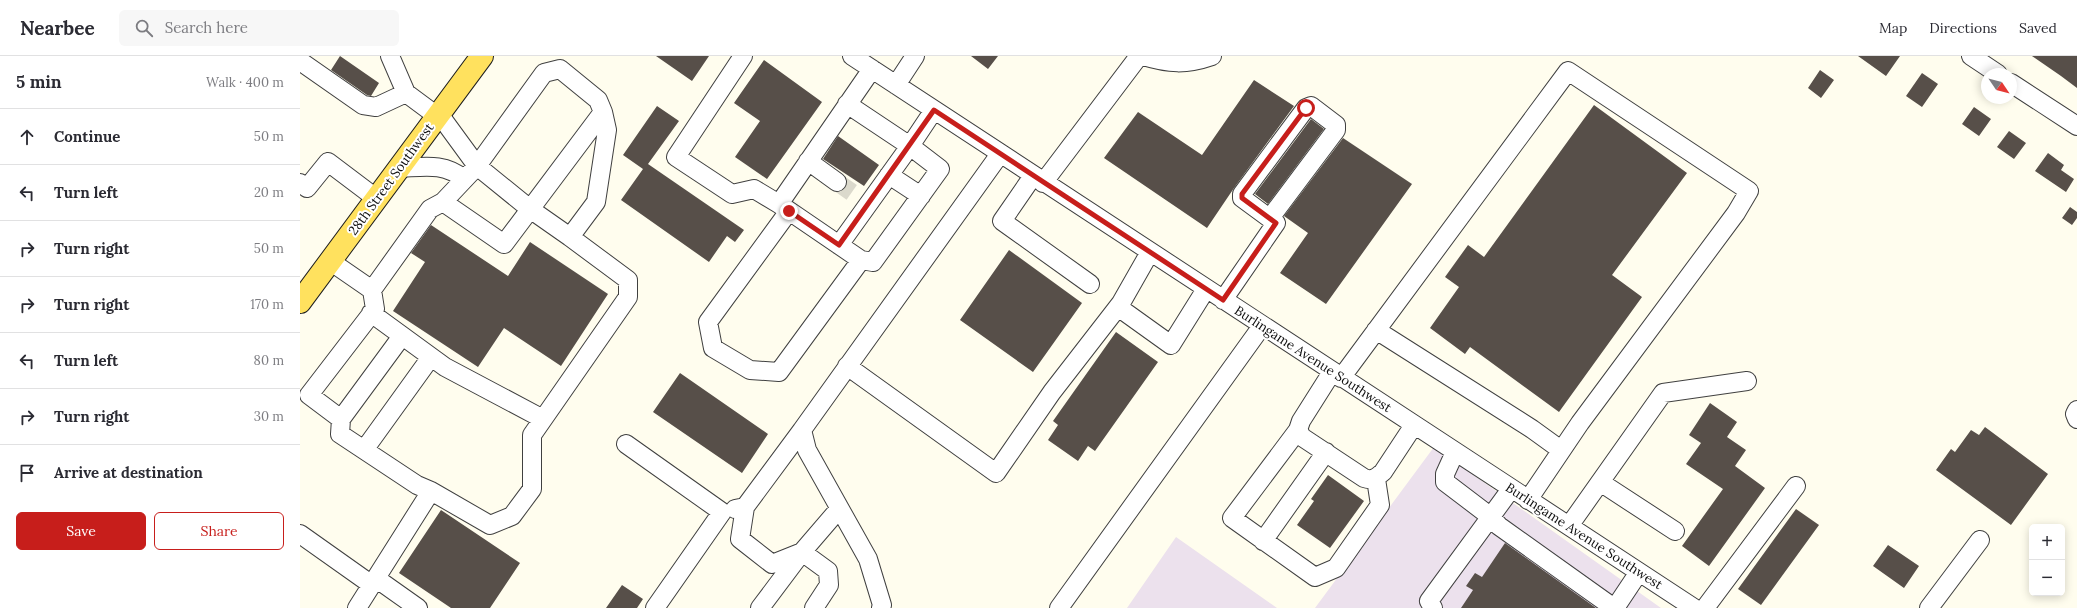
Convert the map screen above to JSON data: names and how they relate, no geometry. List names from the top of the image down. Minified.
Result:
{"streets":{"main road":["28th Street Southwest"],"street":["Burlingame Avenue Southwest"]},"north":"bottom right","page":{"header":"Nearbee","search":"Search here","nav":["Map","Directions","Saved"],"heading":["5 min","Walk · 400 m"],"list":[["Continue","50 m"],["Turn left","20 m"],["Turn right","50 m"],["Turn right","170 m"],["Turn left","80 m"],["Turn right","30 m"],"Arrive at destination"],"buttons":["Save","Share"],"map_buttons":["+","−"]}}
